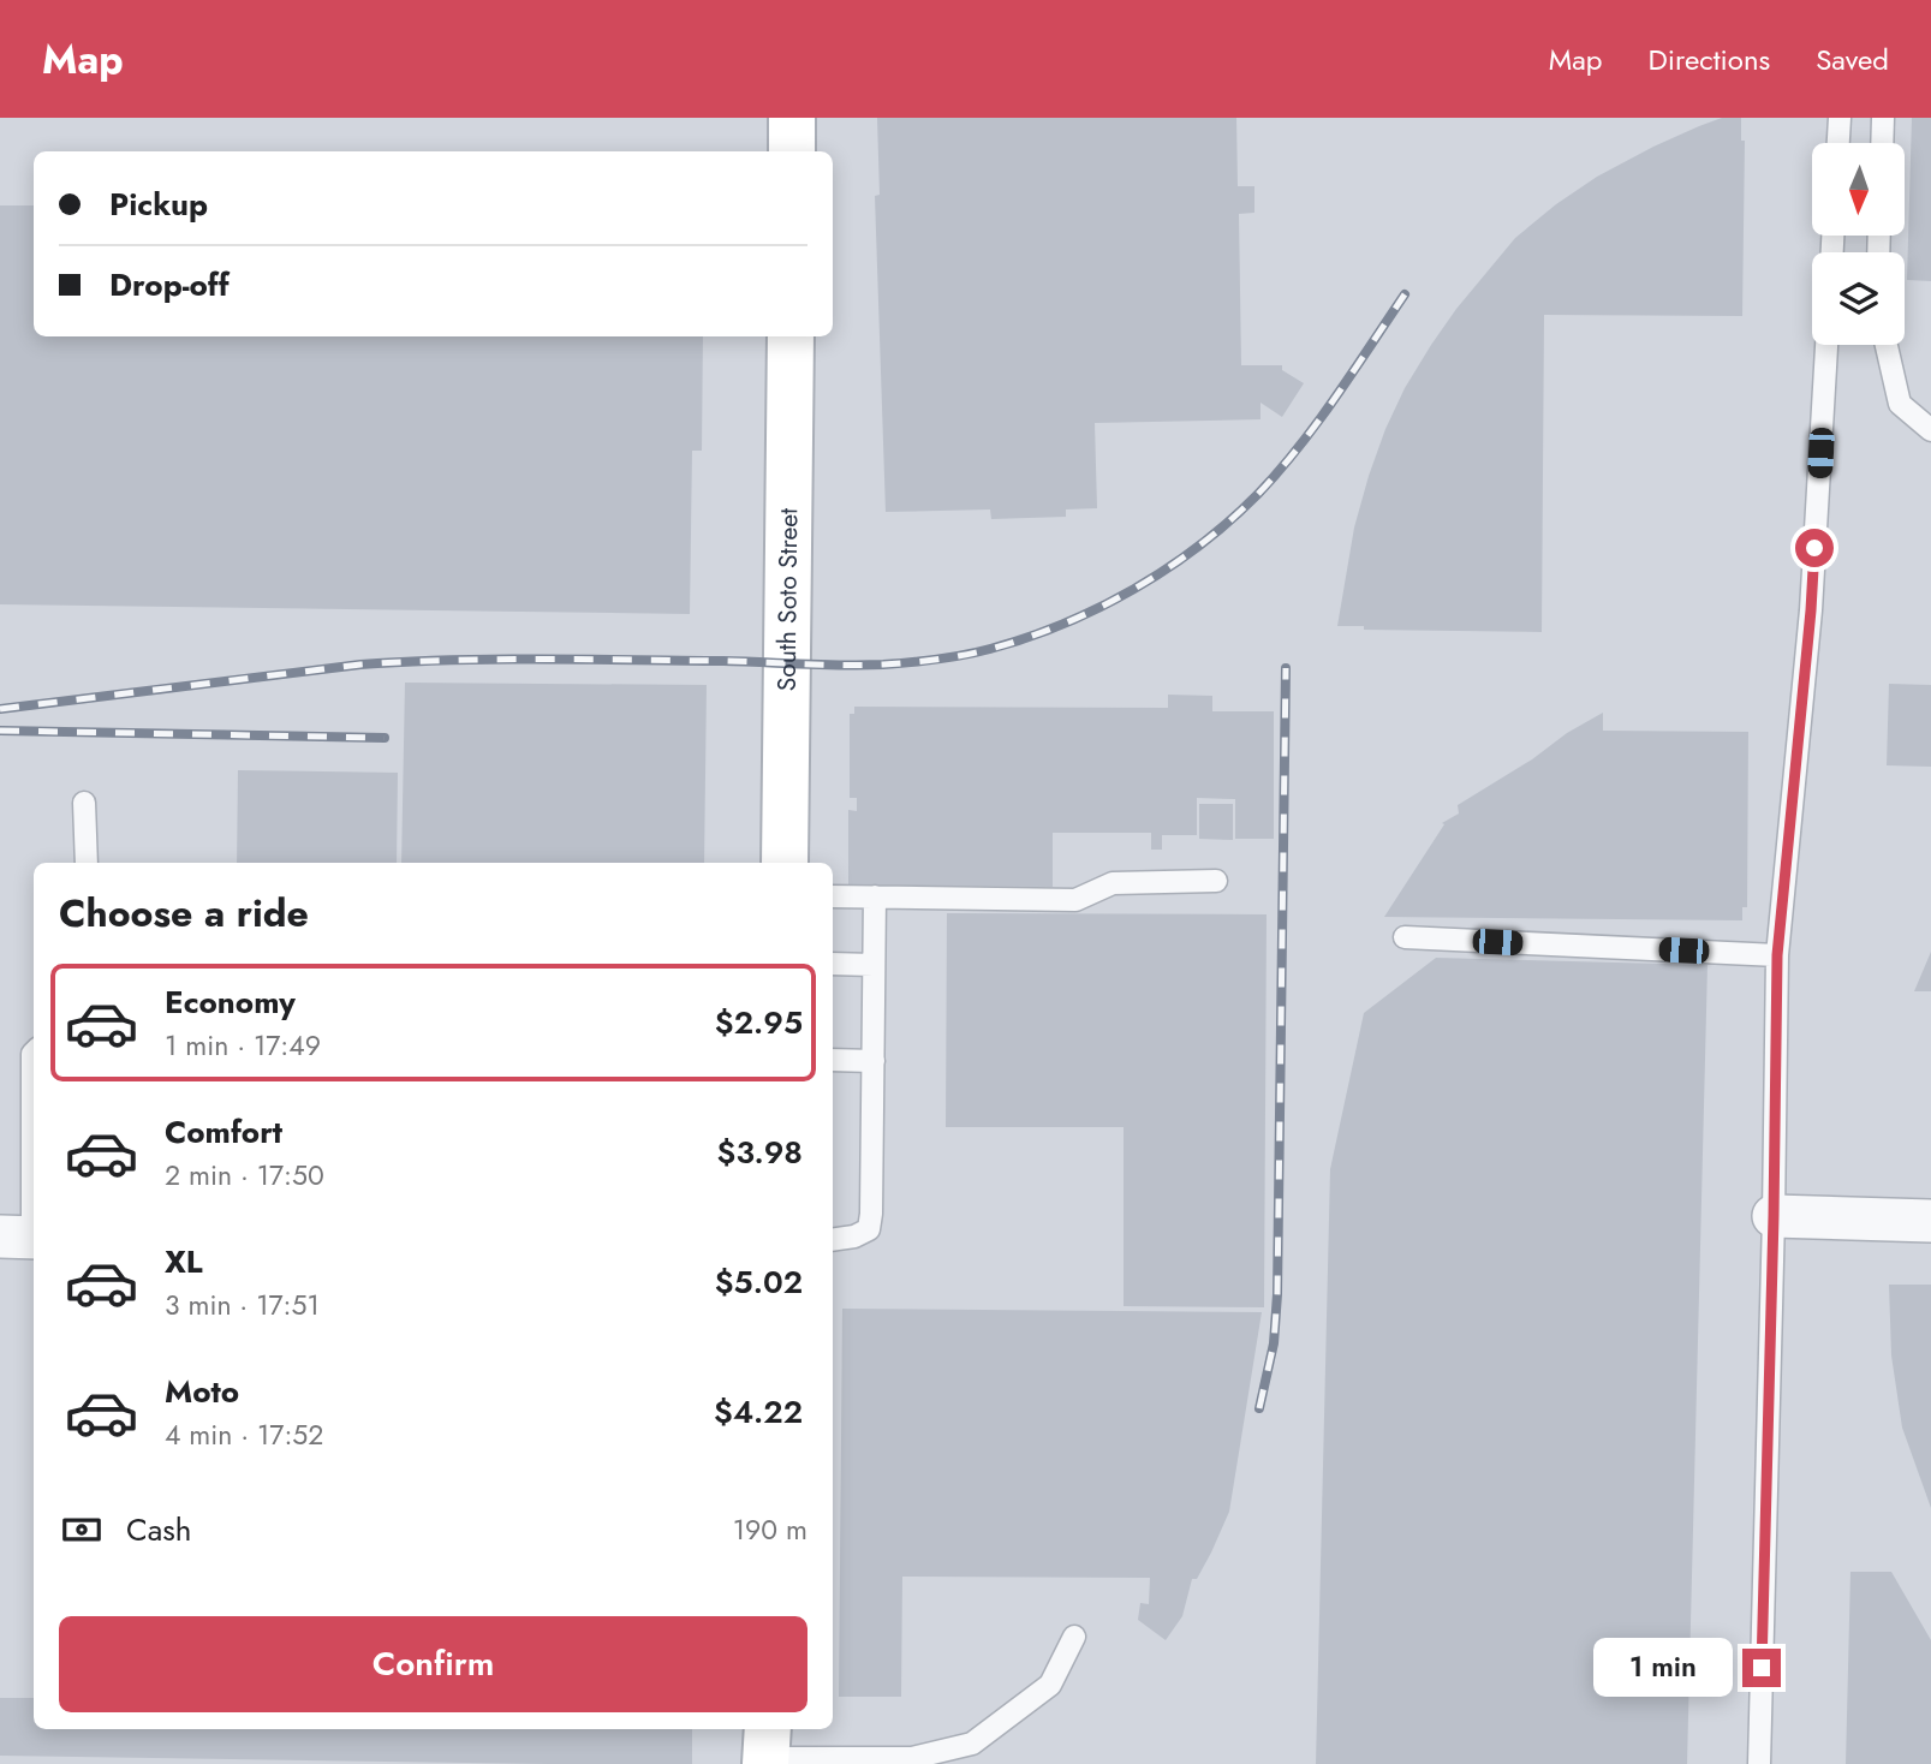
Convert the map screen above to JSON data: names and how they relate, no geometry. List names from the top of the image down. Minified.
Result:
{"streets":{"main road":["South Soto Street"]},"north":"bottom","page":{"header":"Map","nav":["Map","Directions","Saved"],"banner":["Pickup","Drop-off"],"heading":"Choose a ride","list":[{"name":"Economy","note":"1 min · 17:49","value":"$2.95"},{"name":"Comfort","note":"2 min · 17:50","value":"$3.98"},{"name":"XL","note":"3 min · 17:51","value":"$5.02"},{"name":"Moto","note":"4 min · 17:52","value":"$4.22"}],"pay":["Cash","190 m"],"buttons":"Confirm","bubble":"1 min"}}
